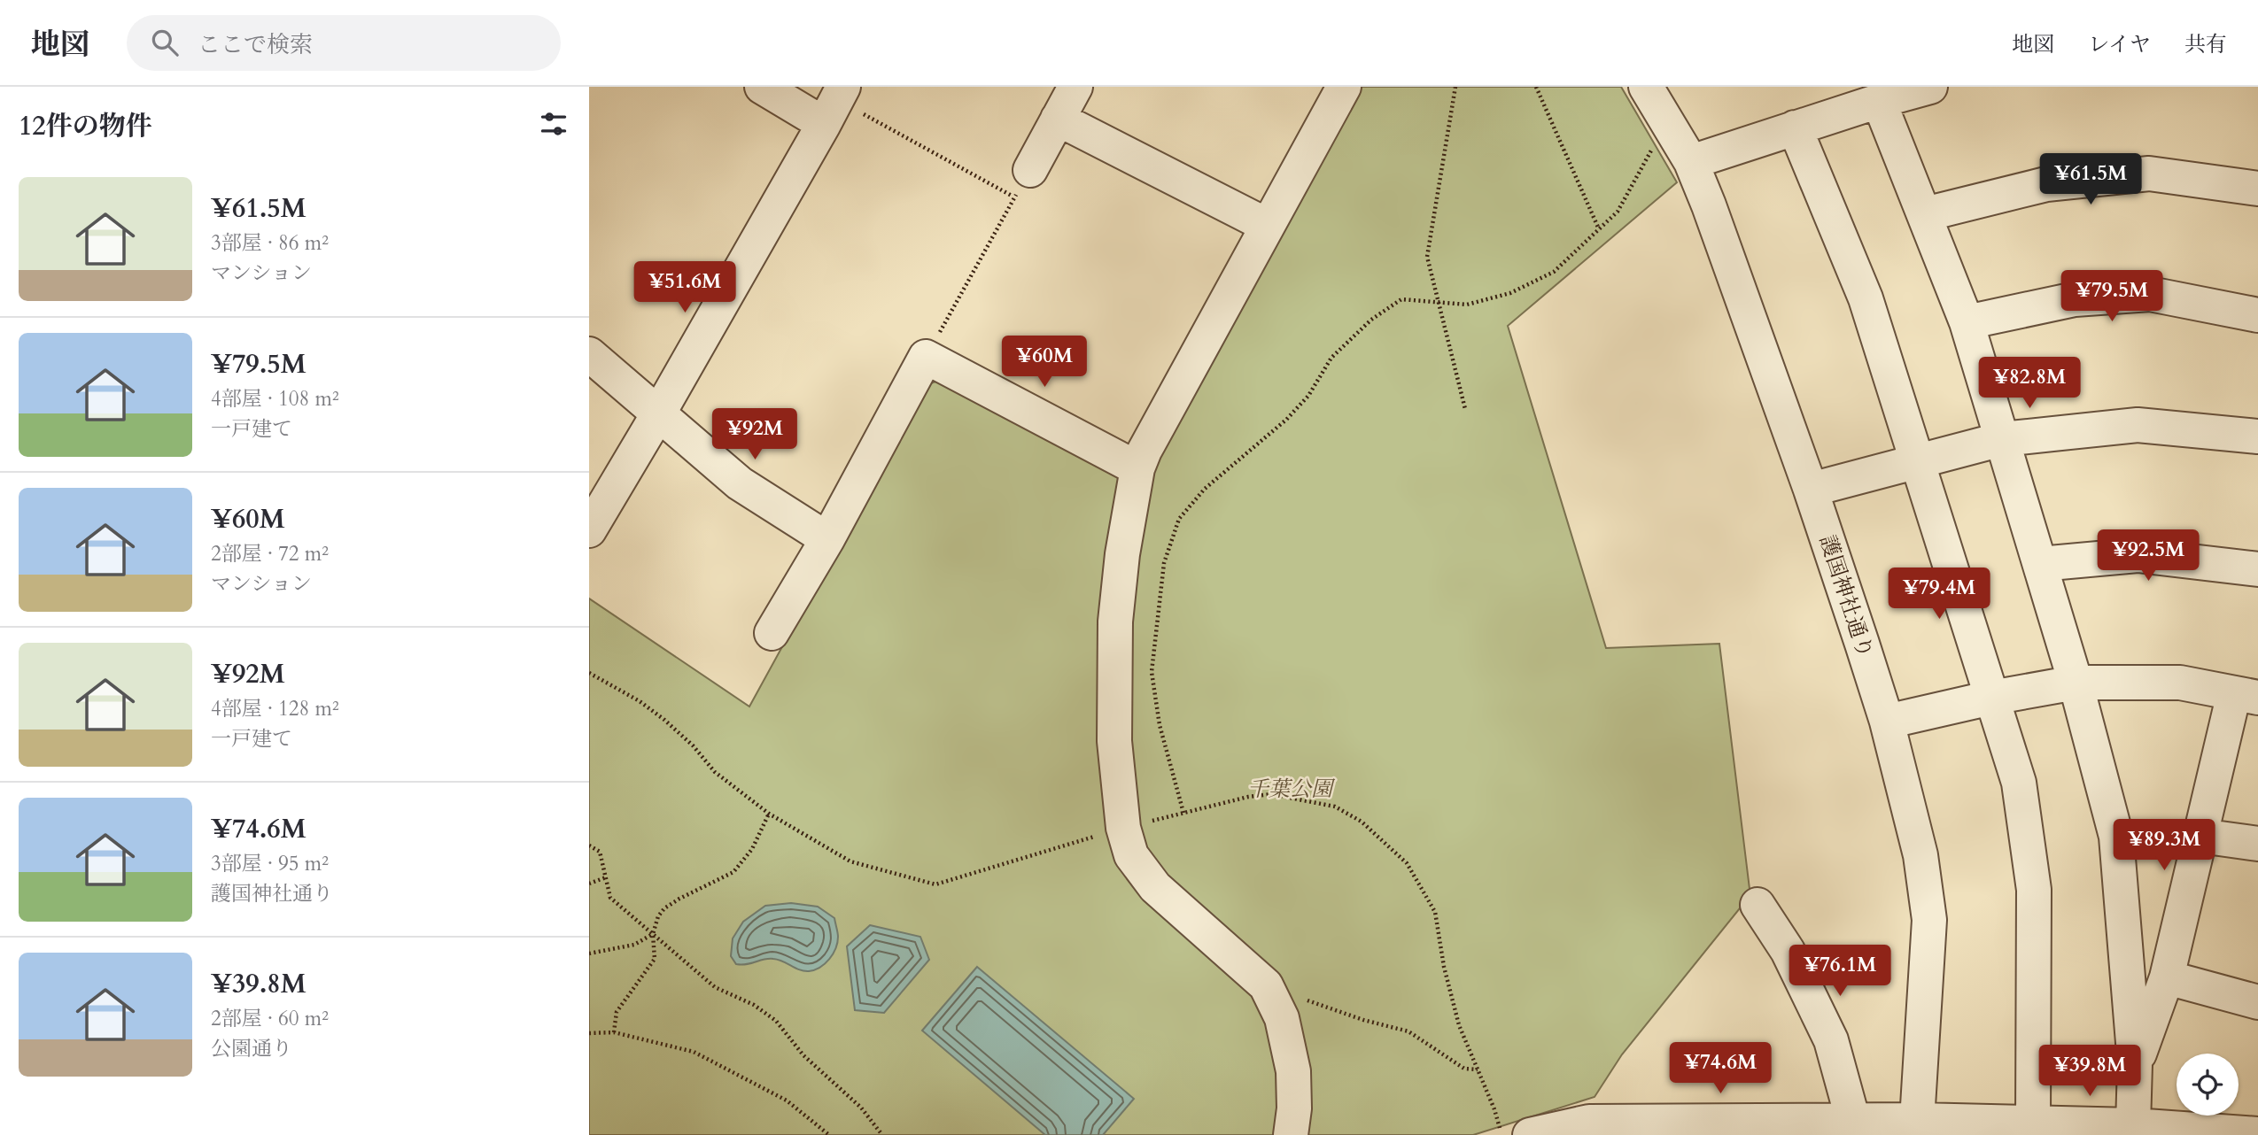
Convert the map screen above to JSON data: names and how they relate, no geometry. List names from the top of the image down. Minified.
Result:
{"streets":{"street":["護国神社通り"]},"parks":["千葉公園"],"page":{"header":"地図","search":"ここで検索","nav":["地図","レイヤ","共有"],"heading":"12件の物件","price":["¥61.5M","¥51.6M","¥79.5M","¥60M","¥82.8M","¥92M","¥92.5M","¥79.4M","¥89.3M","¥76.1M","¥74.6M","¥39.8M"],"list":[{"name":"¥61.5M","note":"3部屋 · 86 m² · マンション"},{"name":"¥79.5M","note":"4部屋 · 108 m² · 一戸建て"},{"name":"¥60M","note":"2部屋 · 72 m² · マンション"},{"name":"¥92M","note":"4部屋 · 128 m² · 一戸建て"},{"name":"¥74.6M","note":"3部屋 · 95 m² · 護国神社通り"},{"name":"¥39.8M","note":"2部屋 · 60 m² · 公園通り"}]}}
